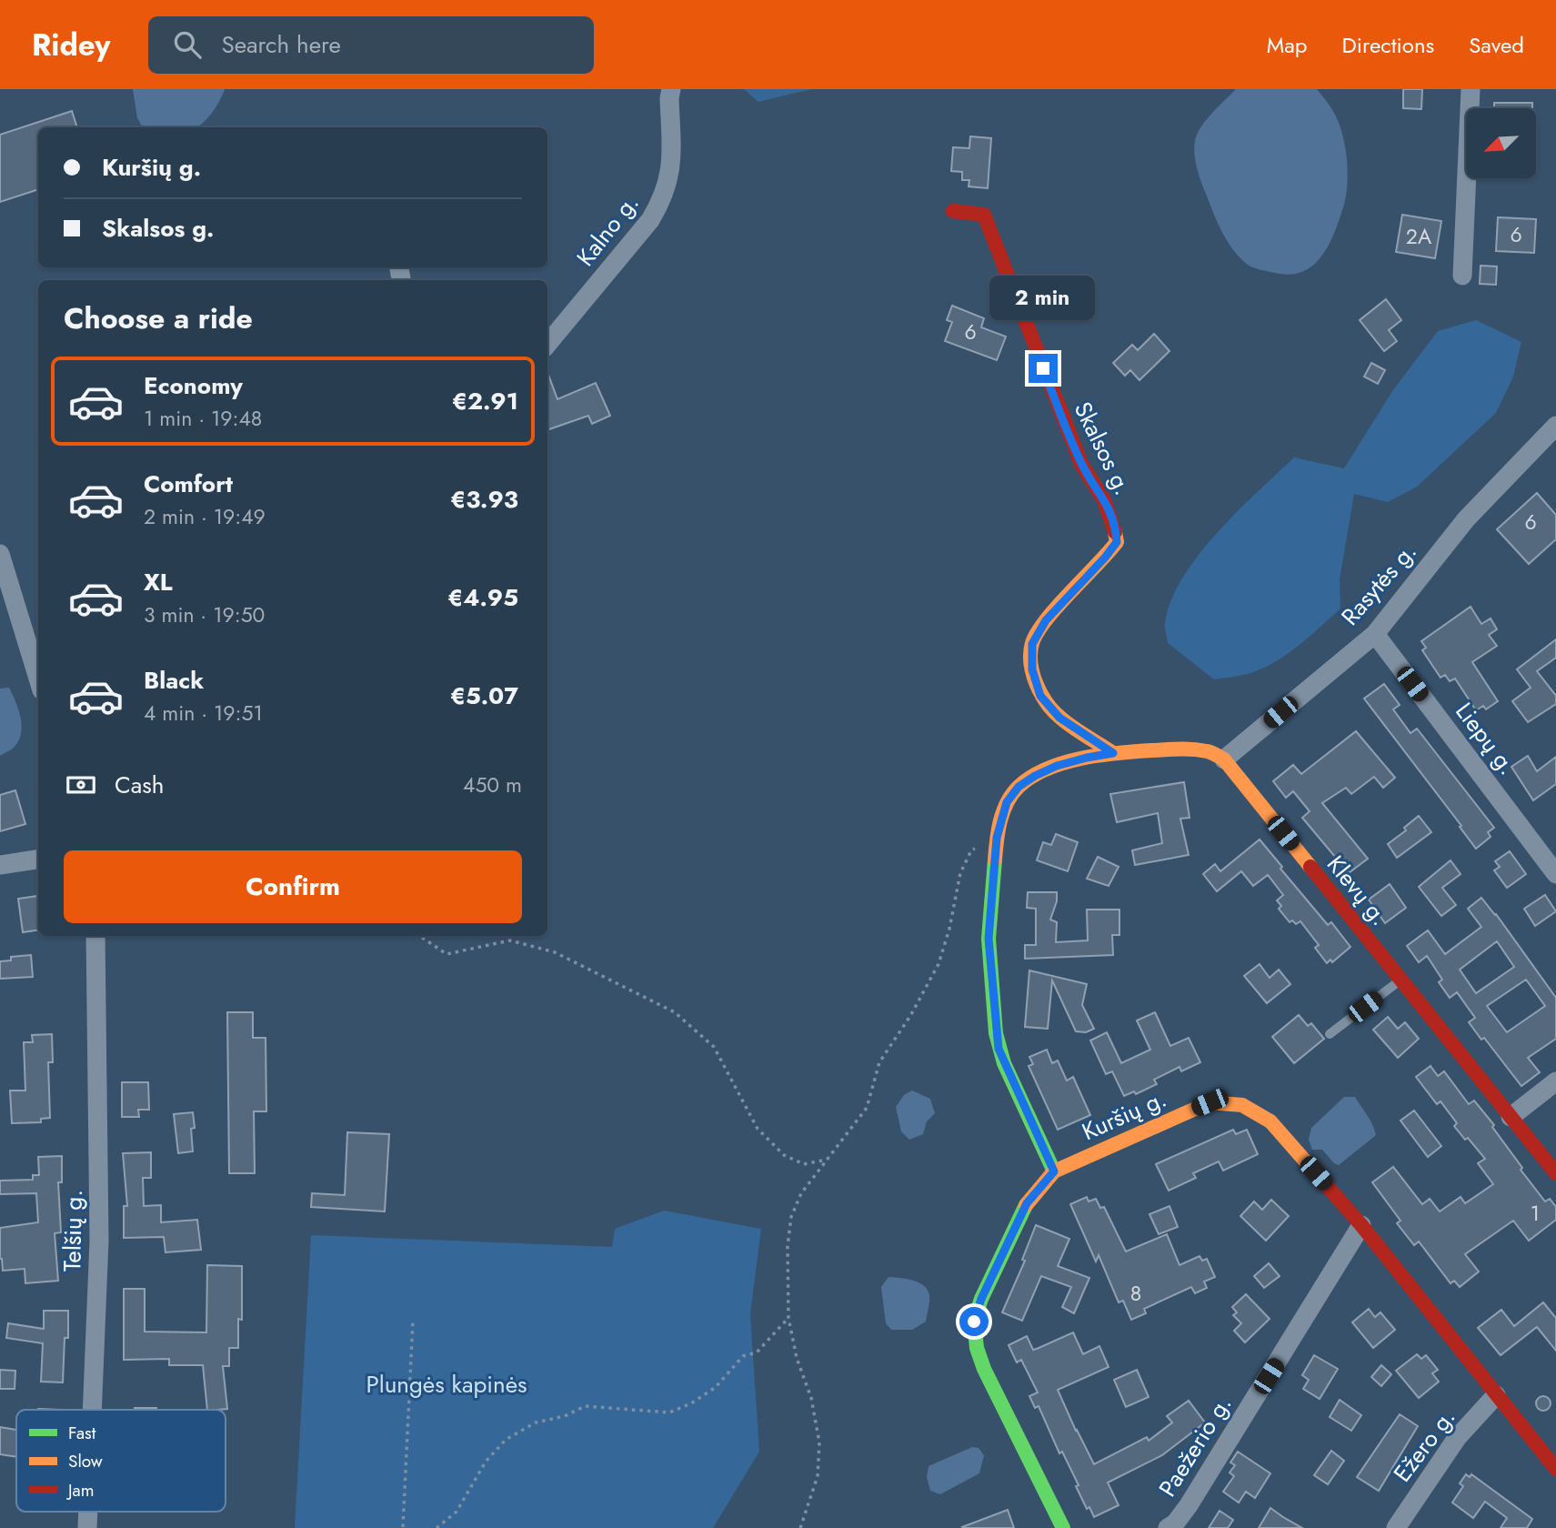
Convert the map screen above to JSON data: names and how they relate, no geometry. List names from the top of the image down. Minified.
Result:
{"streets":{"street":["Kalno g.","Skalsos g.","Rasytės g.","Liepų g.","Klevų g.","Kuršių g.","Telšių g.","Ežero g.","Paežerio g."]},"crossings":[["Rasytės g.","Liepų g."],["Rasytės g.","Klevų g."],["Kuršių g.","Ežero g."],["Kuršių g.","Paežerio g."]],"parks":["Plungės kapinės"],"house_numbers":["6","2A","6","6","1","8"],"legend":["Fast","Slow","Jam"],"north":"bottom left","page":{"header":"Ridey","search":"Search here","nav":["Map","Directions","Saved"],"banner":["Kuršių g.","Skalsos g."],"bubble":"2 min","heading":"Choose a ride","list":[{"name":"Economy","note":"1 min · 19:48","value":"€2.91"},{"name":"Comfort","note":"2 min · 19:49","value":"€3.93"},{"name":"XL","note":"3 min · 19:50","value":"€4.95"},{"name":"Black","note":"4 min · 19:51","value":"€5.07"}],"pay":["Cash","450 m"],"buttons":"Confirm"}}
